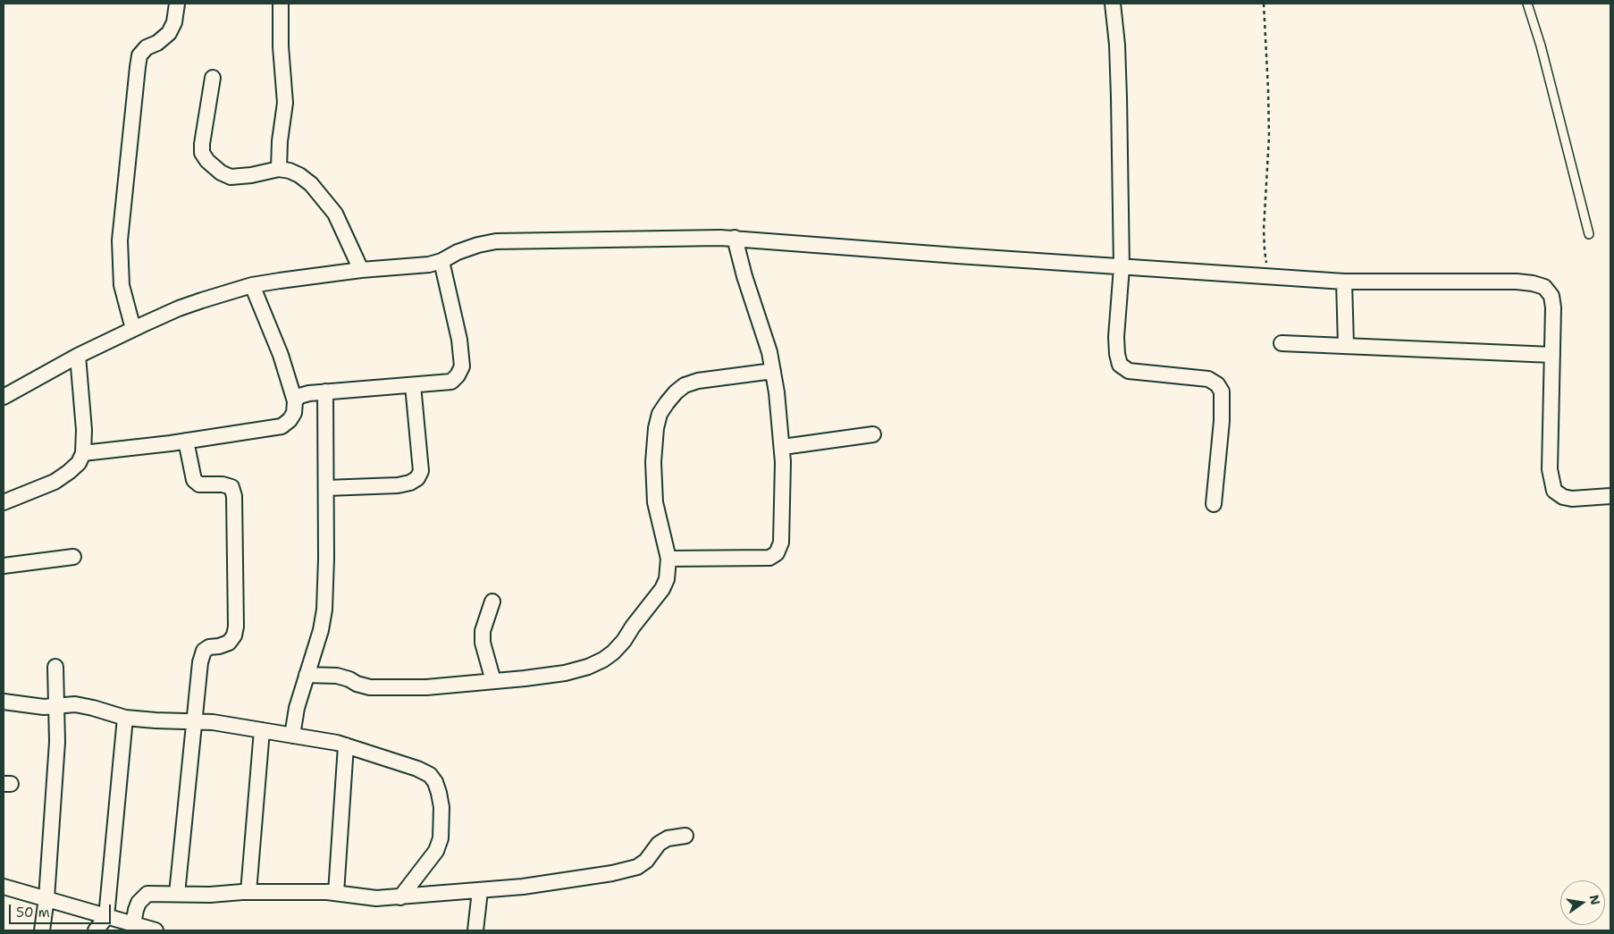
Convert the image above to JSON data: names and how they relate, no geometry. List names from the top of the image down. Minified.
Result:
{"scale_bar":"50 m","north":"right"}
